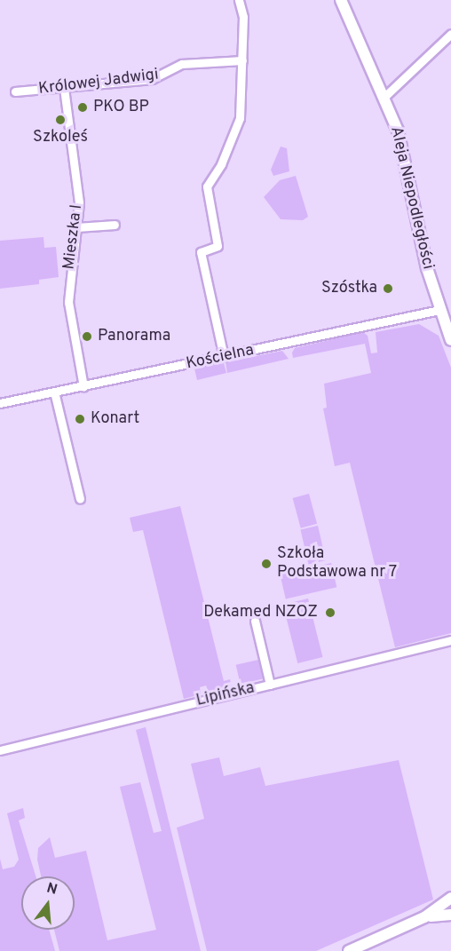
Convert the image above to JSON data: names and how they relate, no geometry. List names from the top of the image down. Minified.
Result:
{"streets":{"main road":["Aleja Niepodległości"],"street":["Królowej Jadwigi","Mieszka I","Kościelna","Lipińska"]},"crossings":[["Królowej Jadwigi","Mieszka I"],["Aleja Niepodległości","Kościelna"],["Mieszka I","Kościelna"]],"places":["PKO BP","Szkoleś","Szóstka","Panorama","Konart","Szkoła Podstawowa nr 7","Dekamed NZOZ"],"north":"top"}
